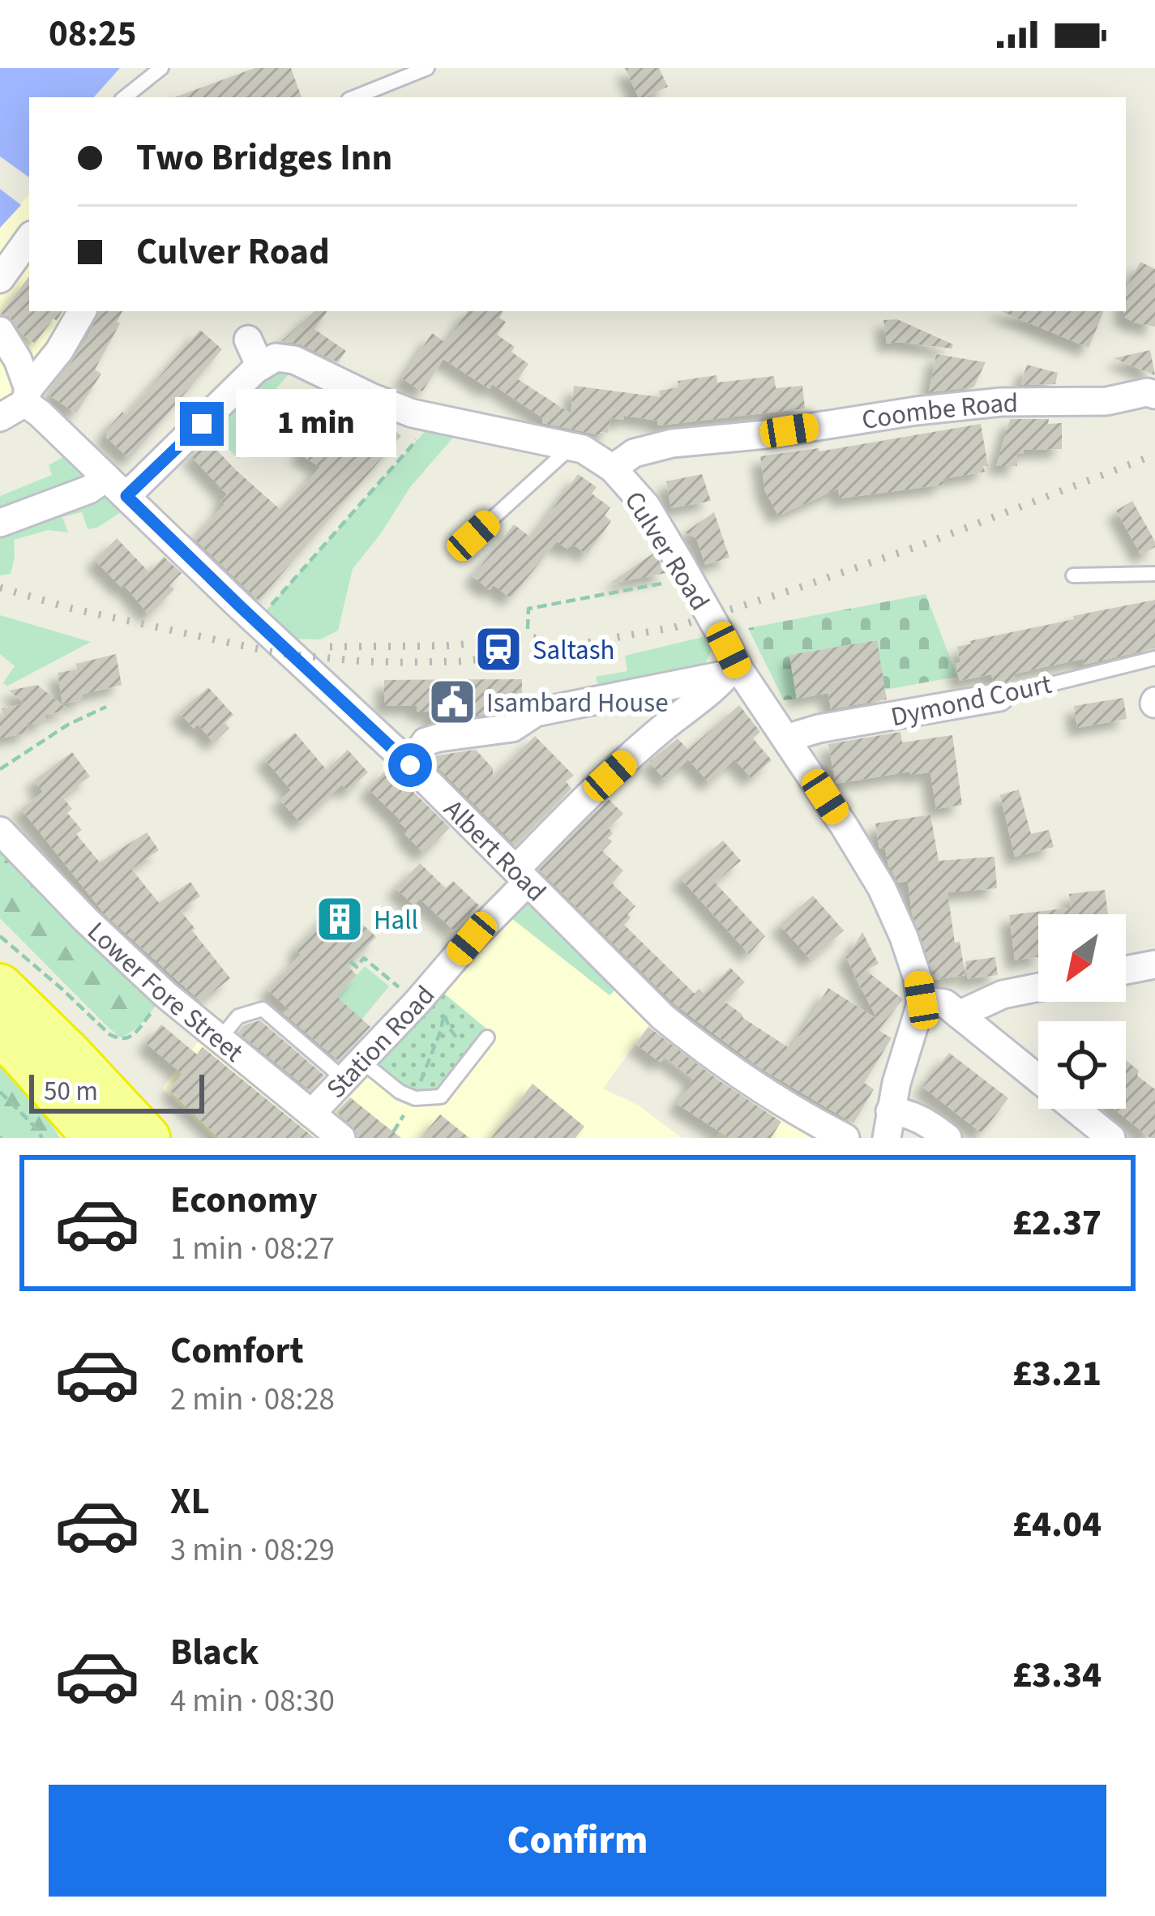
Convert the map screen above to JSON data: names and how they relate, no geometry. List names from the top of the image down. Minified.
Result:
{"streets":{"street":["Coombe Road","Culver Road","Dymond Court","Albert Road","Lower Fore Street","Station Road"]},"crossings":[["Coombe Road","Culver Road"],["Culver Road","Dymond Court"],["Culver Road","Station Road"],["Albert Road","Station Road"],["Lower Fore Street","Station Road"]],"places":{"station":["Saltash"],"public building":["Isambard House"],"building":["Hall"]},"scale_bar":"50 m","north":"bottom left","page":{"status":"08:25","banner":["Two Bridges Inn","Culver Road"],"bubble":"1 min","scale":"50 m","list":[{"name":"Economy","note":"1 min · 08:27","value":"£2.37"},{"name":"Comfort","note":"2 min · 08:28","value":"£3.21"},{"name":"XL","note":"3 min · 08:29","value":"£4.04"},{"name":"Black","note":"4 min · 08:30","value":"£3.34"}],"buttons":"Confirm"}}
